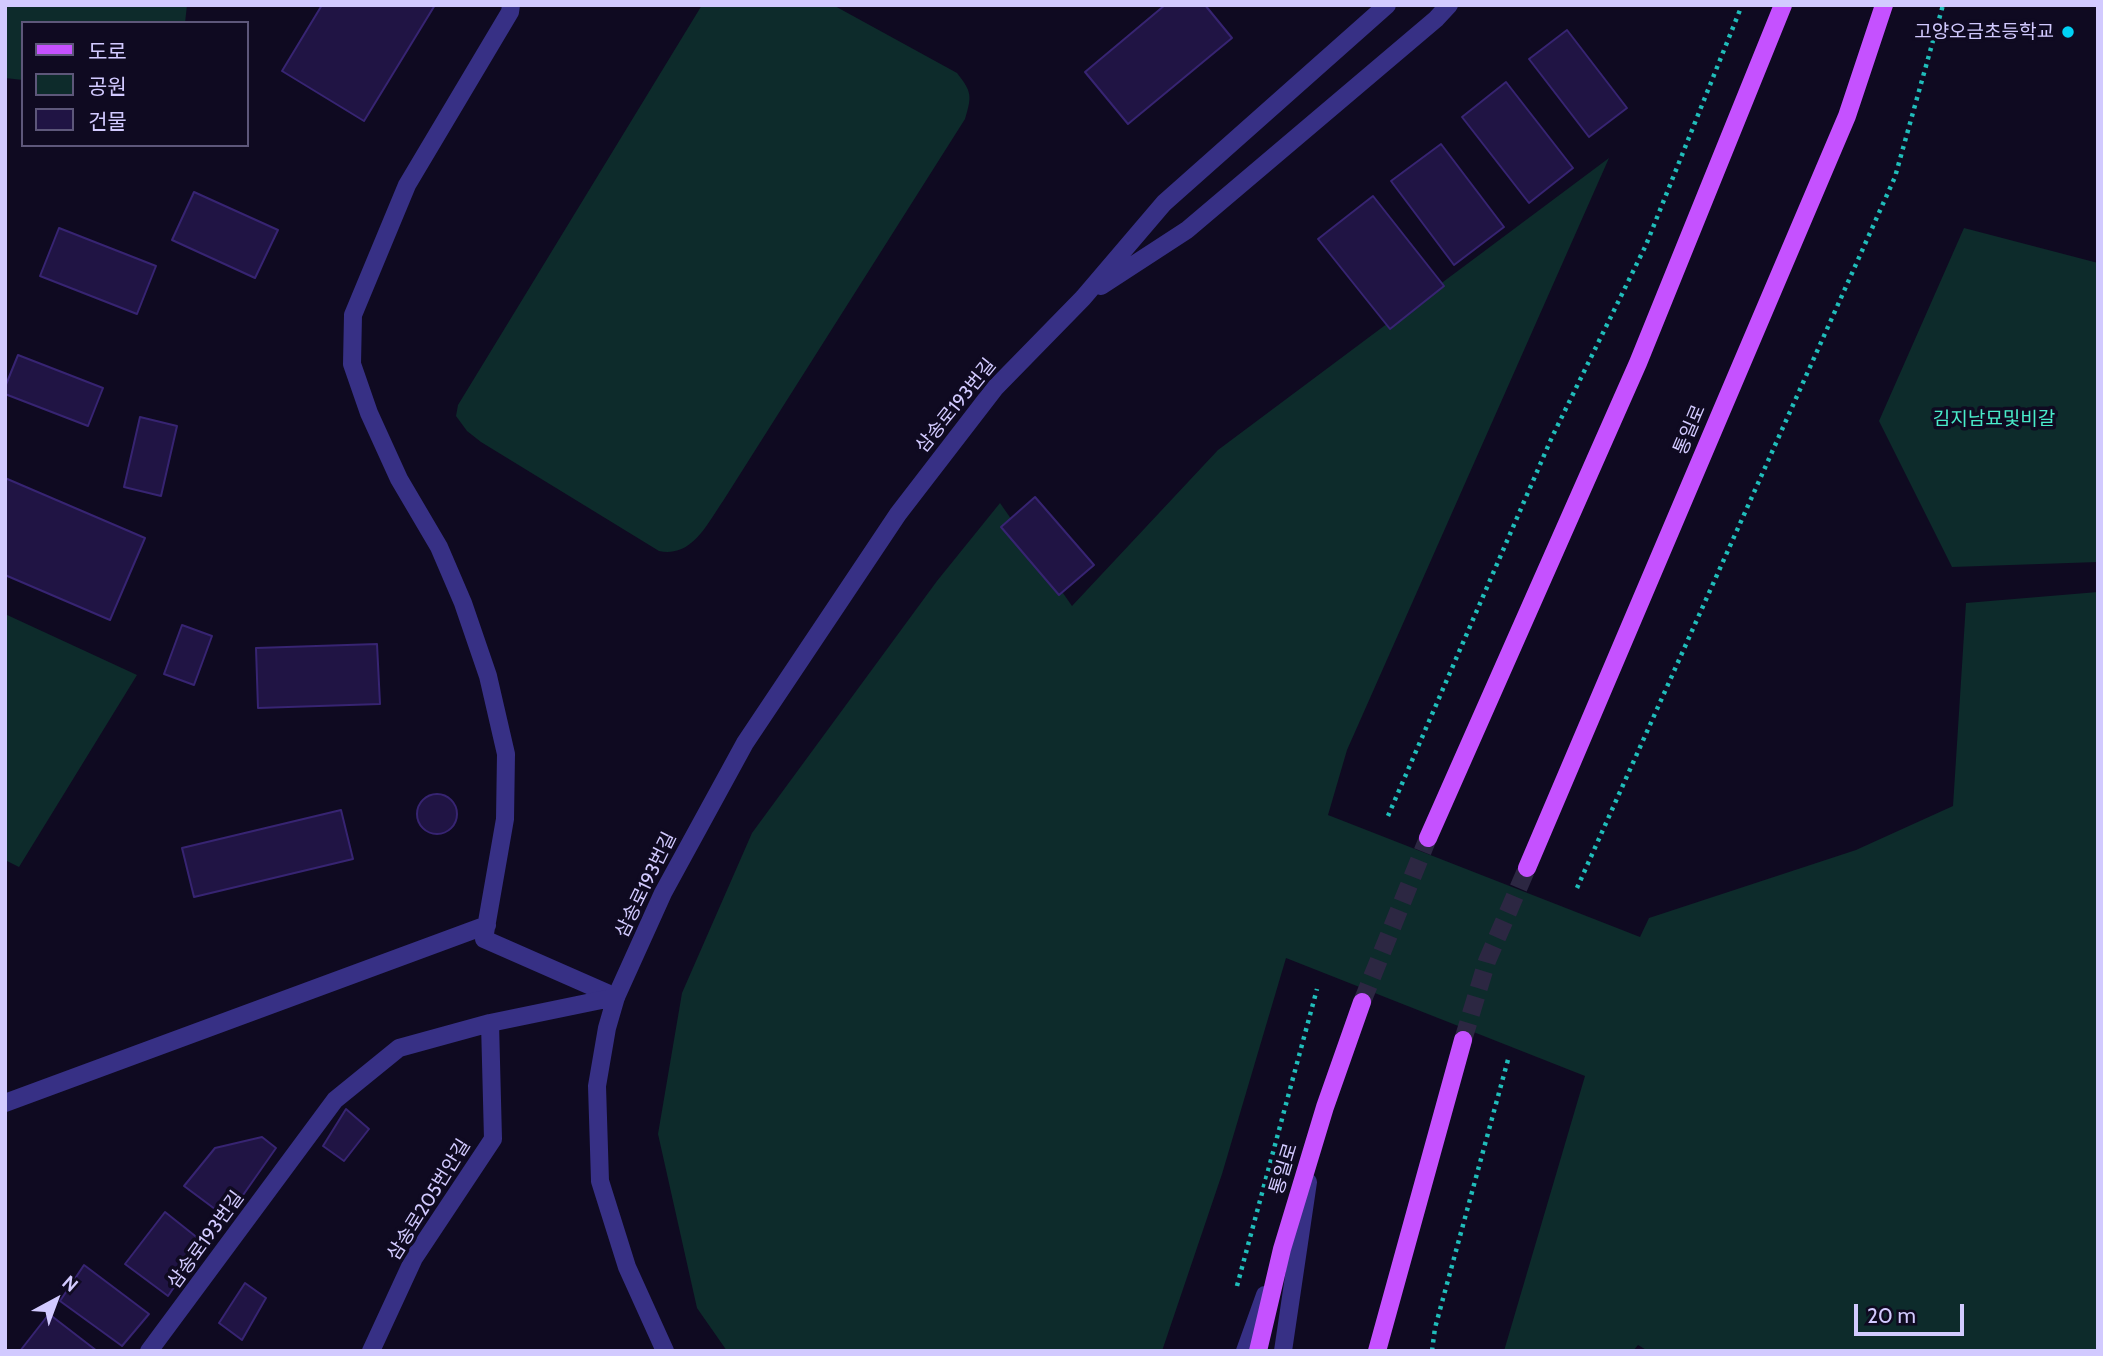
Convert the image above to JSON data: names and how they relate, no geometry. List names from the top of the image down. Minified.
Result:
{"streets":{"main road":["통일로"],"street":["삼송로193번길","삼송로205번안길"]},"crossings":[["삼송로193번길","삼송로205번안길"]],"parks":["김지남묘및비갈"],"places":["고양오금초등학교"],"legend":["도로","공원","건물"],"scale_bar":"20 m","north":"top right"}
